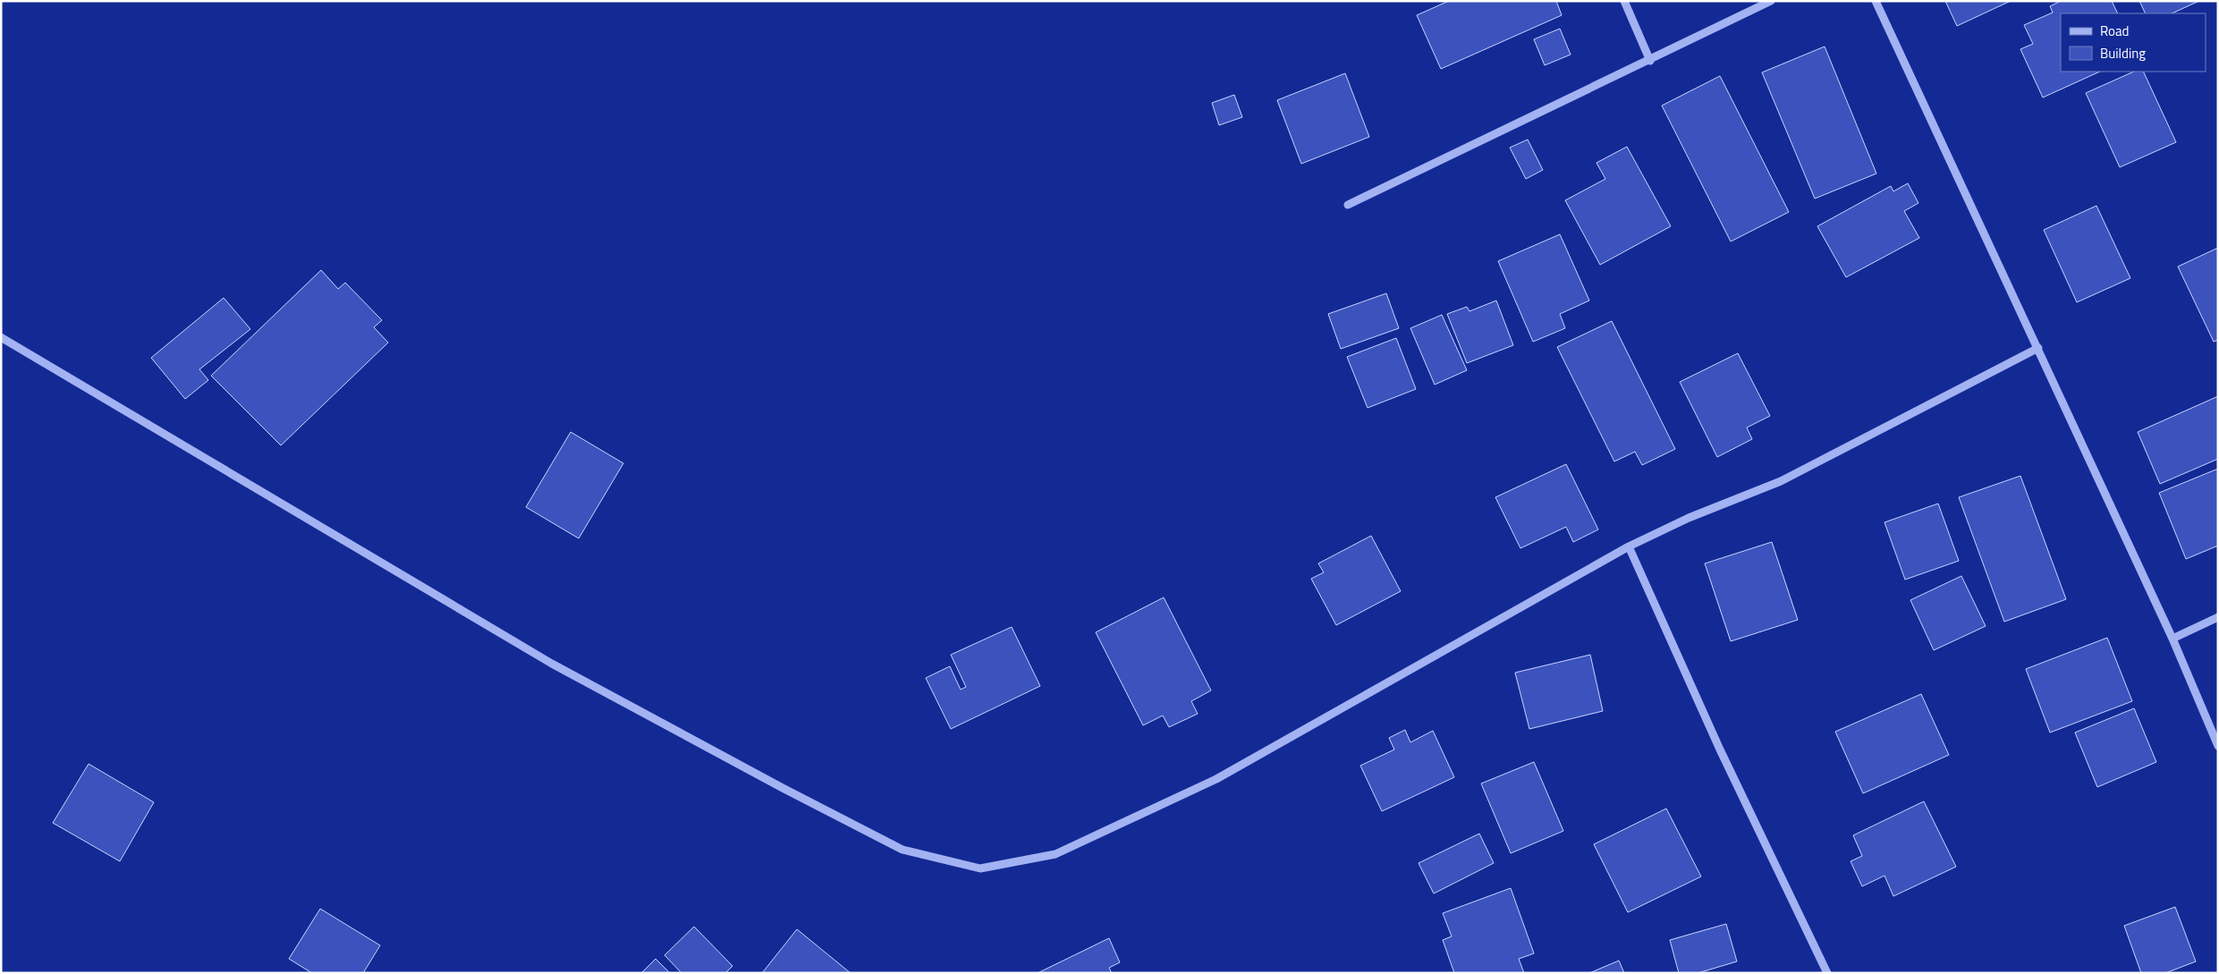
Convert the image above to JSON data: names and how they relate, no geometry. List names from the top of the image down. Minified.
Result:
{"legend":["Road","Building"]}
